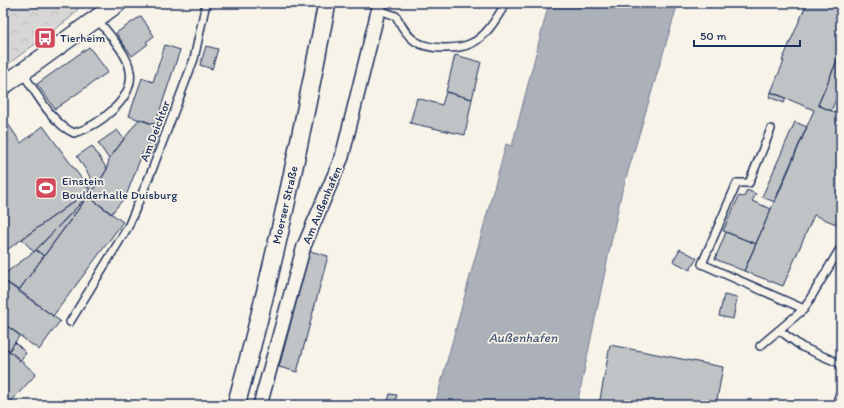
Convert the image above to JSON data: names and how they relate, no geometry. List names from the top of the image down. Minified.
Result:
{"streets":{"street":["Moerser Straße","Am Außenhafen"],"lane":["Am Deichtor"]},"water":["Außenhafen"],"places":{"bus stop":["Tierheim"],"sports":["Einstein Boulderhalle Duisburg"]},"scale_bar":"50 m"}
